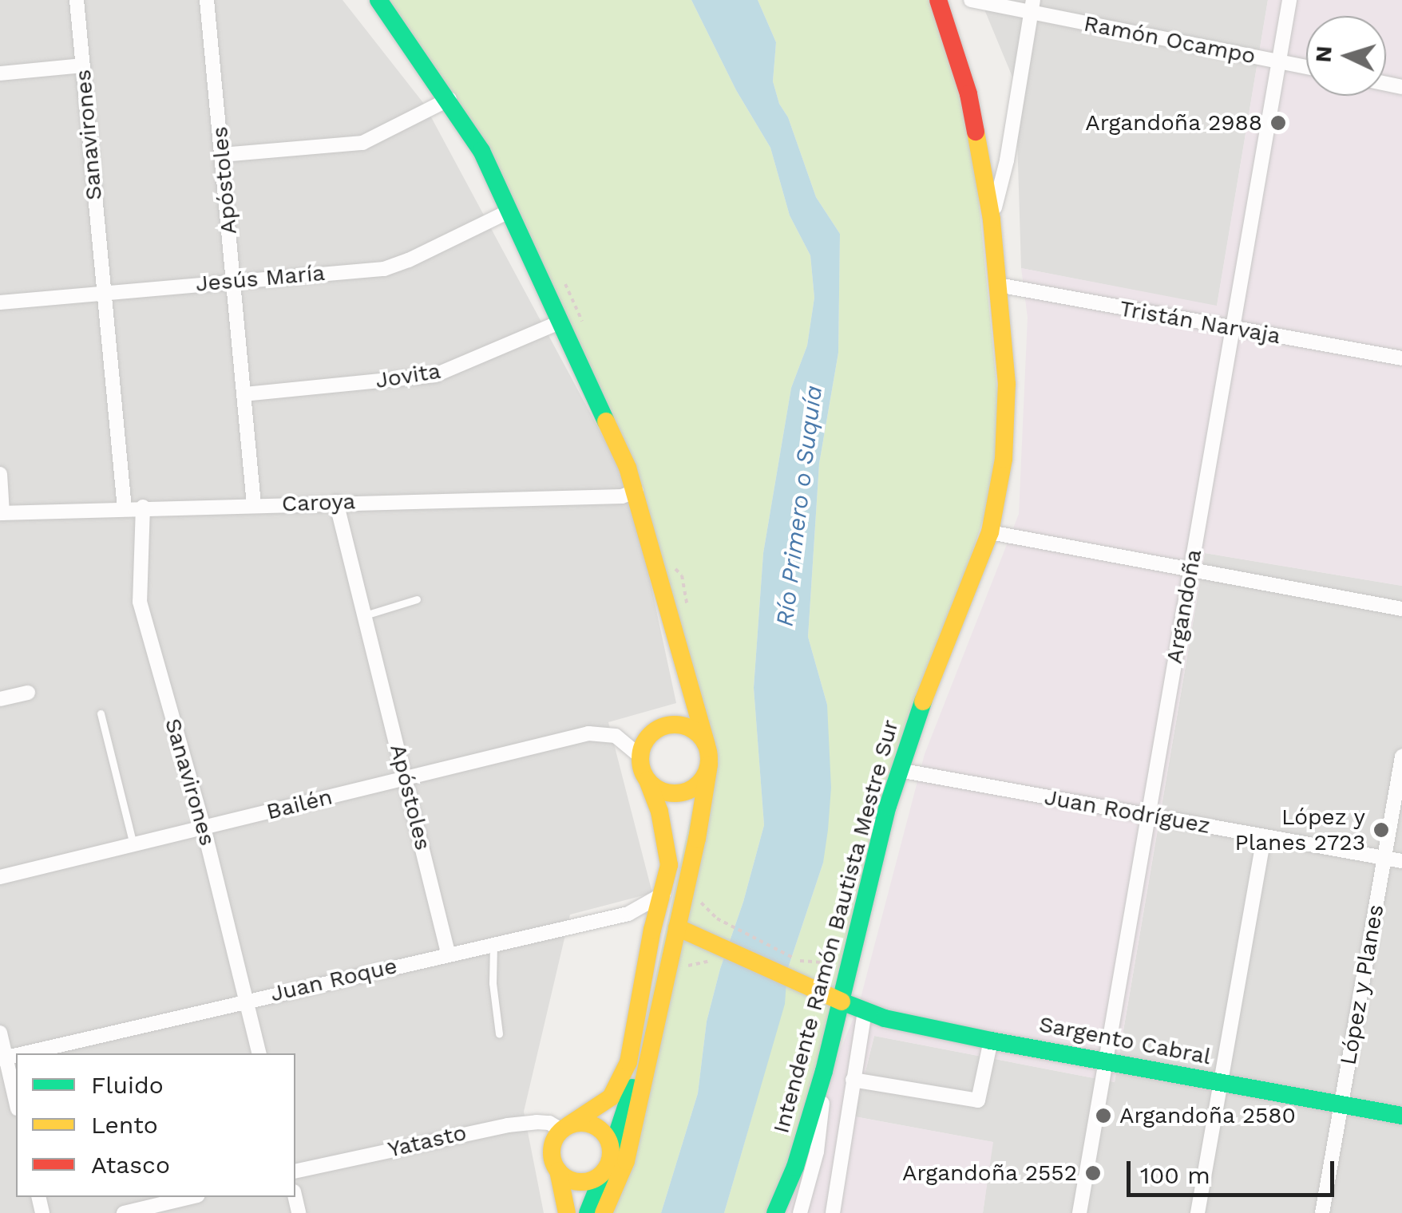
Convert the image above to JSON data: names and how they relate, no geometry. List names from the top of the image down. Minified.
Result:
{"streets":{"main road":["Intendente Ramón Bautista Mestre Sur","Sargento Cabral"],"street":["Ramón Ocampo","Sanavirones","Apóstoles","Jesús María","Tristán Narvaja","Jovita","Caroya","Argandoña","Bailén","Juan Rodríguez","Juan Roque","López y Planes","Yatasto"]},"crossings":[["Ramón Ocampo","Argandoña"],["Sanavirones","Jesús María"],["Sanavirones","Caroya"],["Sanavirones","Bailén"],["Sanavirones","Juan Roque"],["Apóstoles","Jesús María"],["Apóstoles","Jovita"],["Apóstoles","Caroya"],["Apóstoles","Bailén"],["Apóstoles","Juan Roque"],["Tristán Narvaja","Argandoña"],["Tristán Narvaja","Intendente Ramón Bautista Mestre Sur"],["Argandoña","Juan Rodríguez"],["Argandoña","Sargento Cabral"],["Juan Rodríguez","Intendente Ramón Bautista Mestre Sur"],["Juan Rodríguez","López y Planes"],["Intendente Ramón Bautista Mestre Sur","Sargento Cabral"],["López y Planes","Sargento Cabral"]],"water":["Río Primero o Suquía"],"places":["Argandoña 2988","López y Planes 2723","Argandoña 2580","Argandoña 2552"],"legend":["Fluido","Lento","Atasco"],"scale_bar":"100 m","north":"left"}
